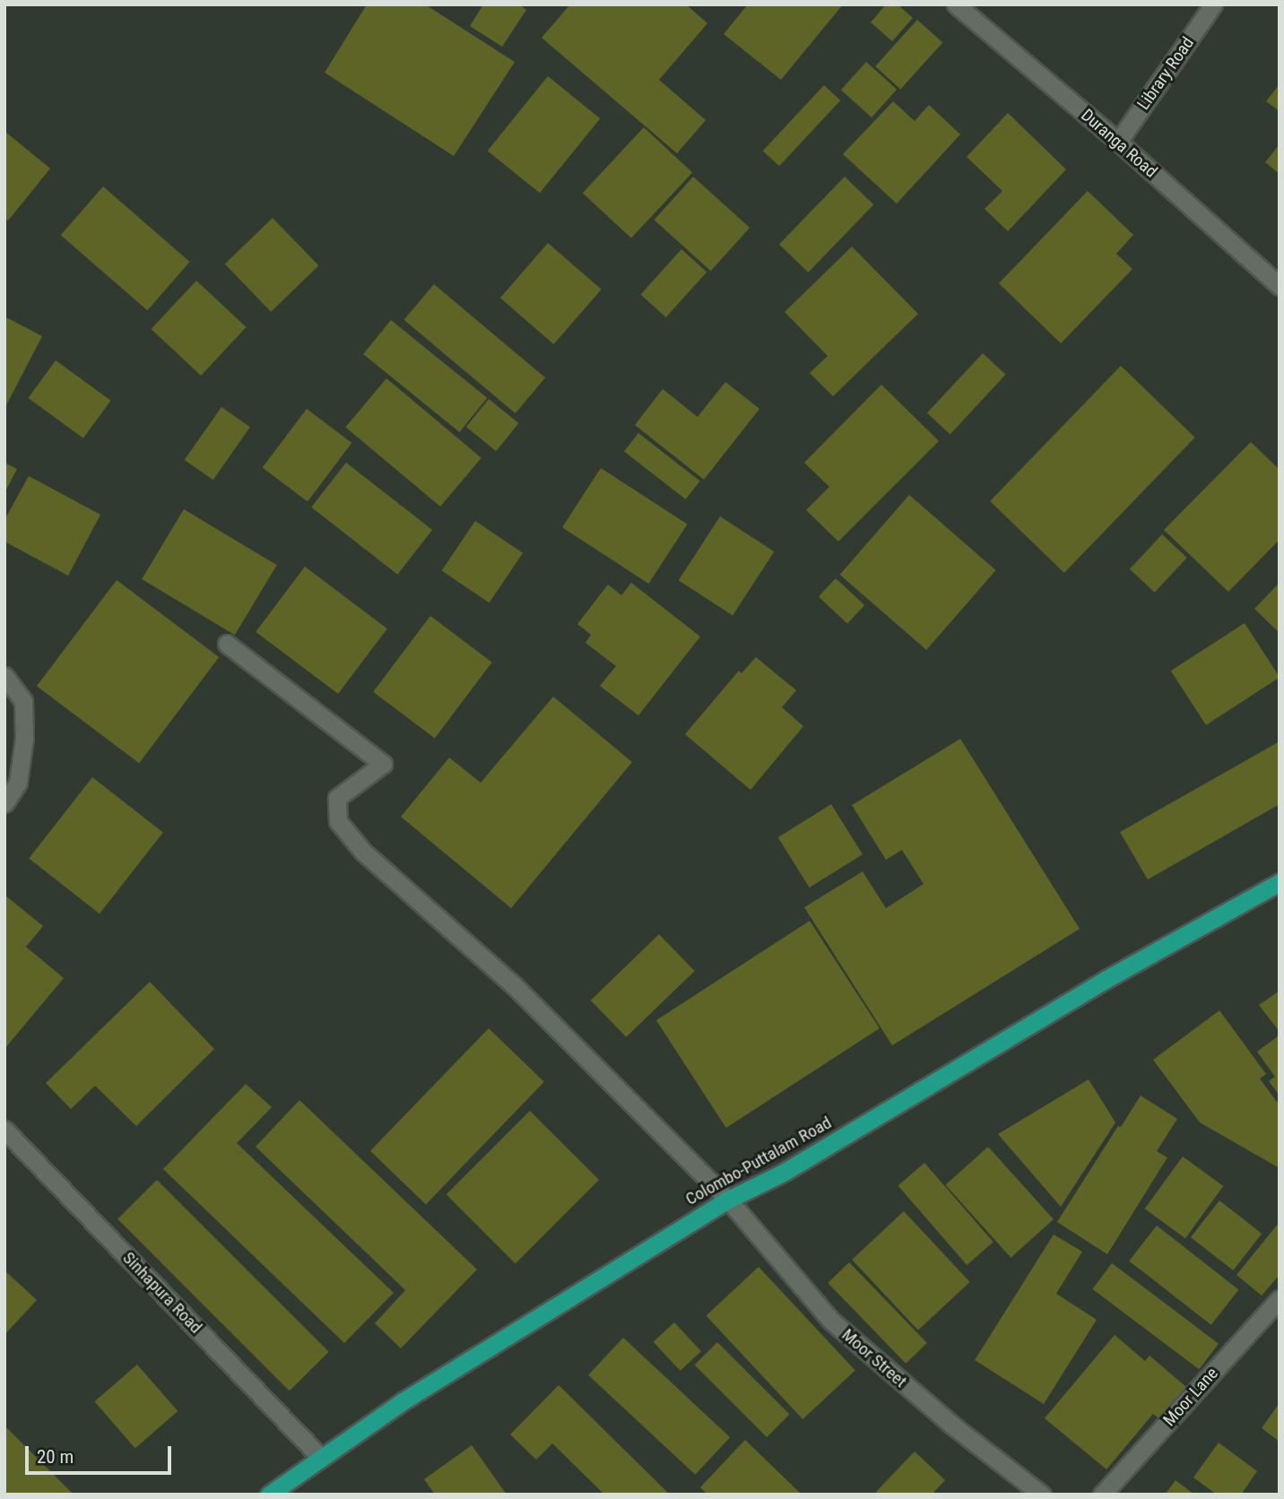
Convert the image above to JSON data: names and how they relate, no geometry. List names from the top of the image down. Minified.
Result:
{"streets":{"highway":["Colombo-Puttalam Road"],"street":["Library Road","Duranga Road","Sinhapura Road","Moor Street","Moor Lane"]},"crossings":[["Library Road","Duranga Road"],["Colombo-Puttalam Road","Sinhapura Road"],["Colombo-Puttalam Road","Moor Street"]],"scale_bar":"20 m"}
